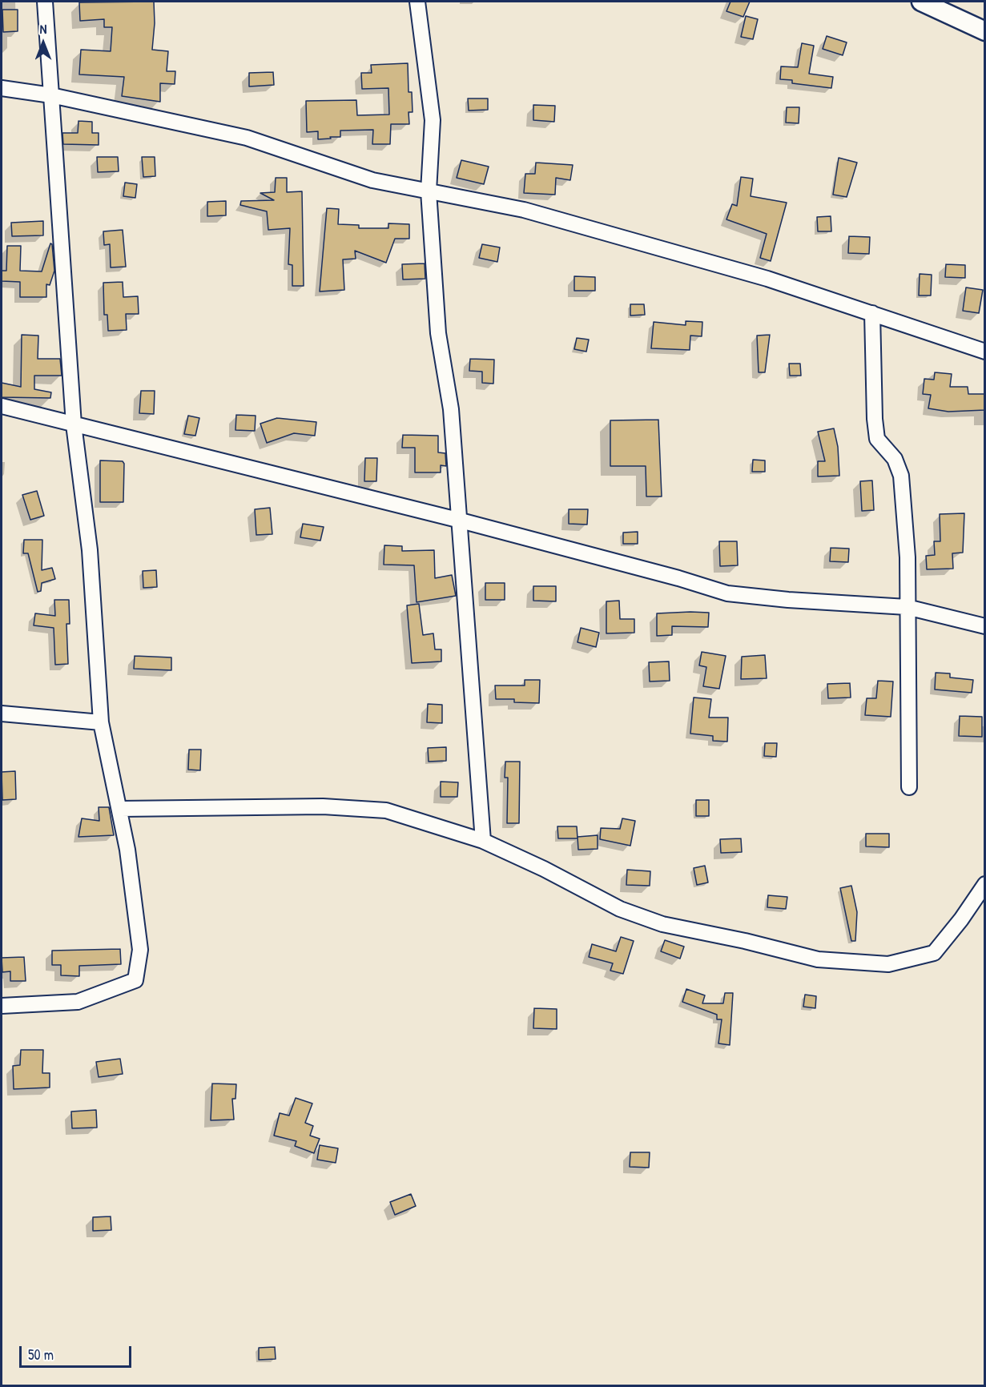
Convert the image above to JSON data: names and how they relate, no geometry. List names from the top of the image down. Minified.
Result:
{"scale_bar":"50 m","north":"top"}
